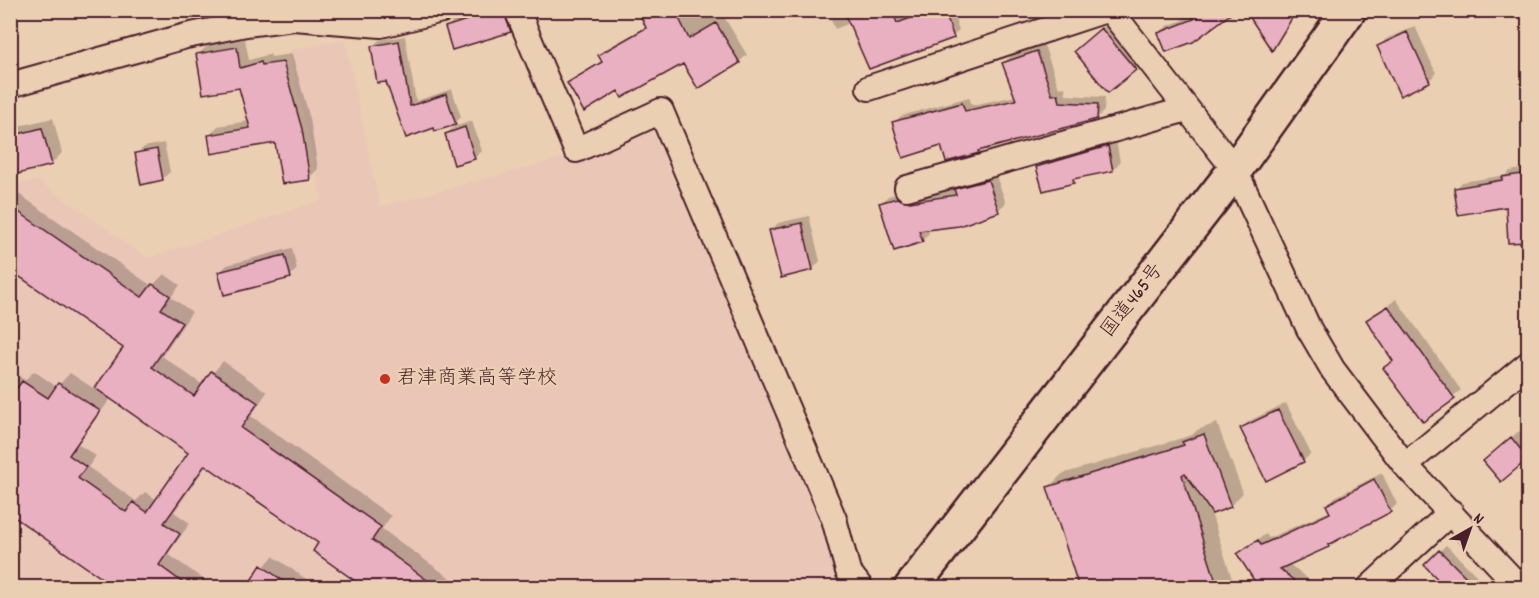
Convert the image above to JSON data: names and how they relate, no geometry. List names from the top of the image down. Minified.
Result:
{"streets":{"highway":["国道465号"]},"places":["君津商業高等学校"],"north":"top right"}
